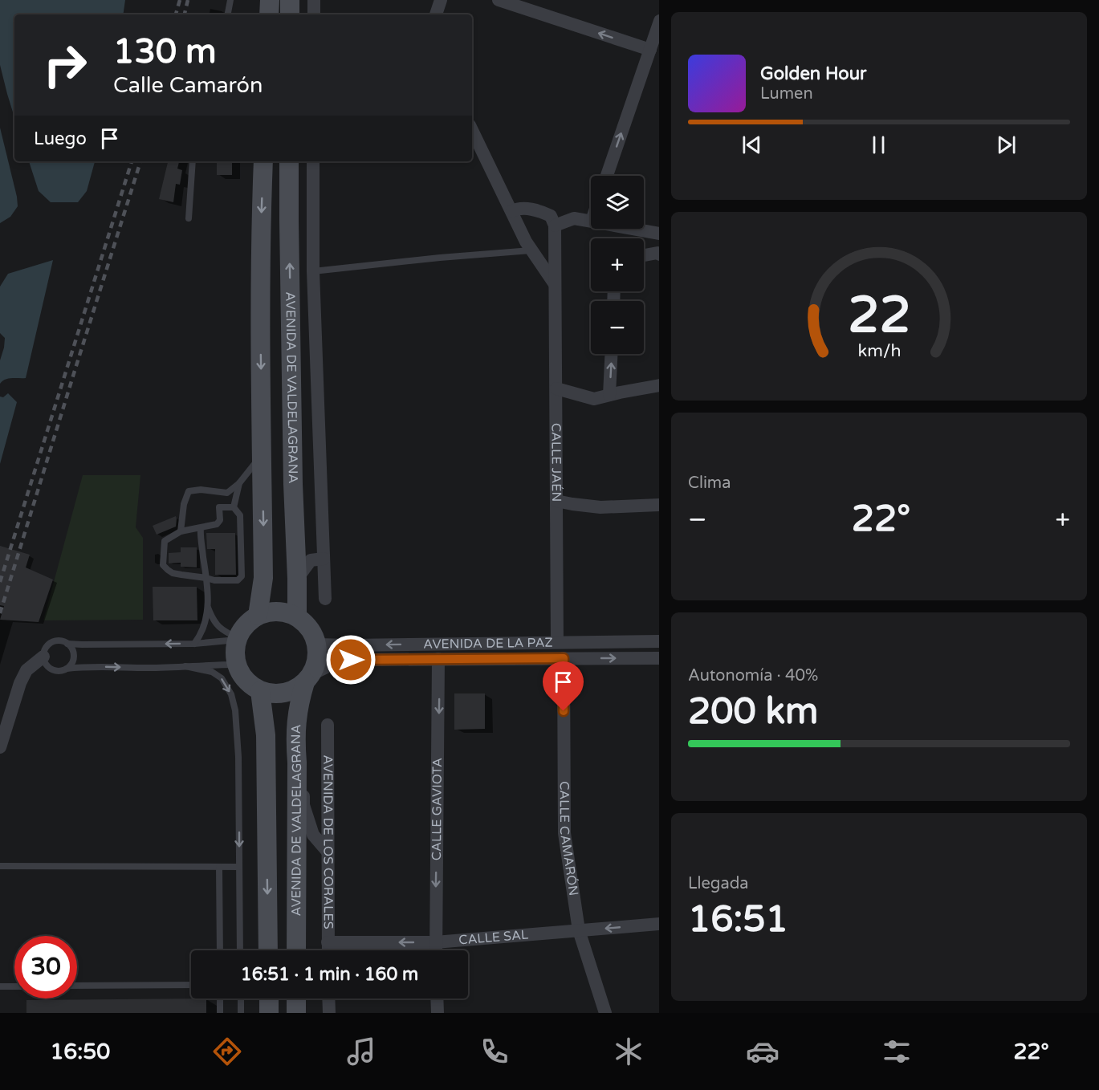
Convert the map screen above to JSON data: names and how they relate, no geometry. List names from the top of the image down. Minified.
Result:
{"streets":{"main road":["AVENIDA DE VALDELAGRANA"],"street":["CALLE JAÉN","AVENIDA DE LA PAZ","CALLE GAVIOTA","CALLE CAMARÓN","AVENIDA DE LOS CORALES","CALLE SAL"]},"crossings":[["AVENIDA DE VALDELAGRANA","AVENIDA DE LA PAZ"],["CALLE JAÉN","AVENIDA DE LA PAZ"],["AVENIDA DE LA PAZ","CALLE GAVIOTA"],["AVENIDA DE LA PAZ","CALLE CAMARÓN"],["CALLE GAVIOTA","CALLE SAL"],["CALLE CAMARÓN","CALLE SAL"],["AVENIDA DE LOS CORALES","CALLE SAL"]],"one_way":["CALLE GAVIOTA","CALLE SAL"],"page":{"turn":["130 m","Calle Camarón"],"song":["Golden Hour","Lumen"],"then":"Luego","map_buttons":["+","−"],"tile":["Clima",["Autonomía · 40%","200 km"],["Llegada","16:51"]],"heat":["−","22°","+"],"limit":"30","trip":"16:51 · 1 min · 160 m","tabs":["16:50","22°"],"gauge":["22","km/h"]}}
